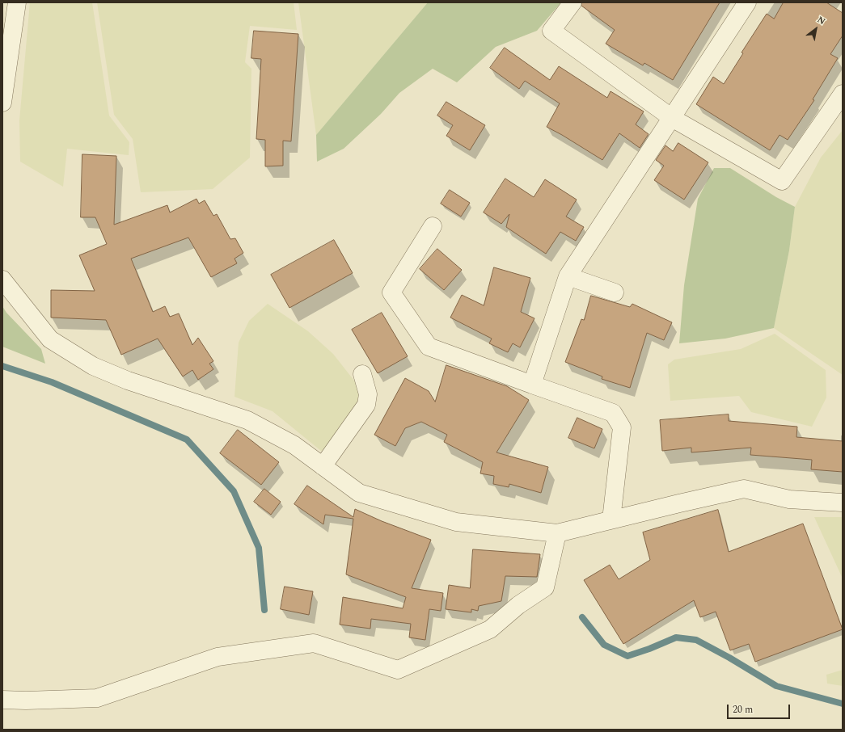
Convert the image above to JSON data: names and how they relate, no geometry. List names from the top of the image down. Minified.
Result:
{"scale_bar":"20 m","north":"top right"}
